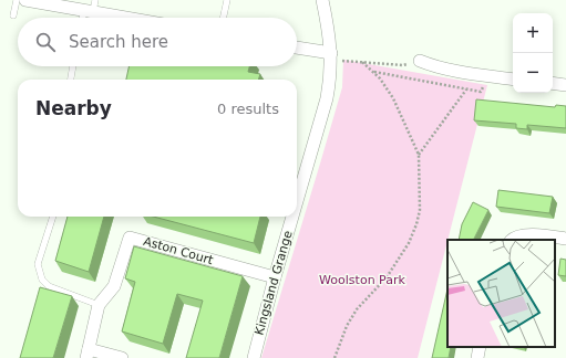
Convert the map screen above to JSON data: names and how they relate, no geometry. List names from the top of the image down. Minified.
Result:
{"streets":{"street":["Aston Court","Kingsland Grange"]},"crossings":[["Aston Court","Kingsland Grange"]],"parks":["Woolston Park"],"page":{"map_buttons":["+","−"],"search":"Search here","heading":["Nearby","0 results"]}}
